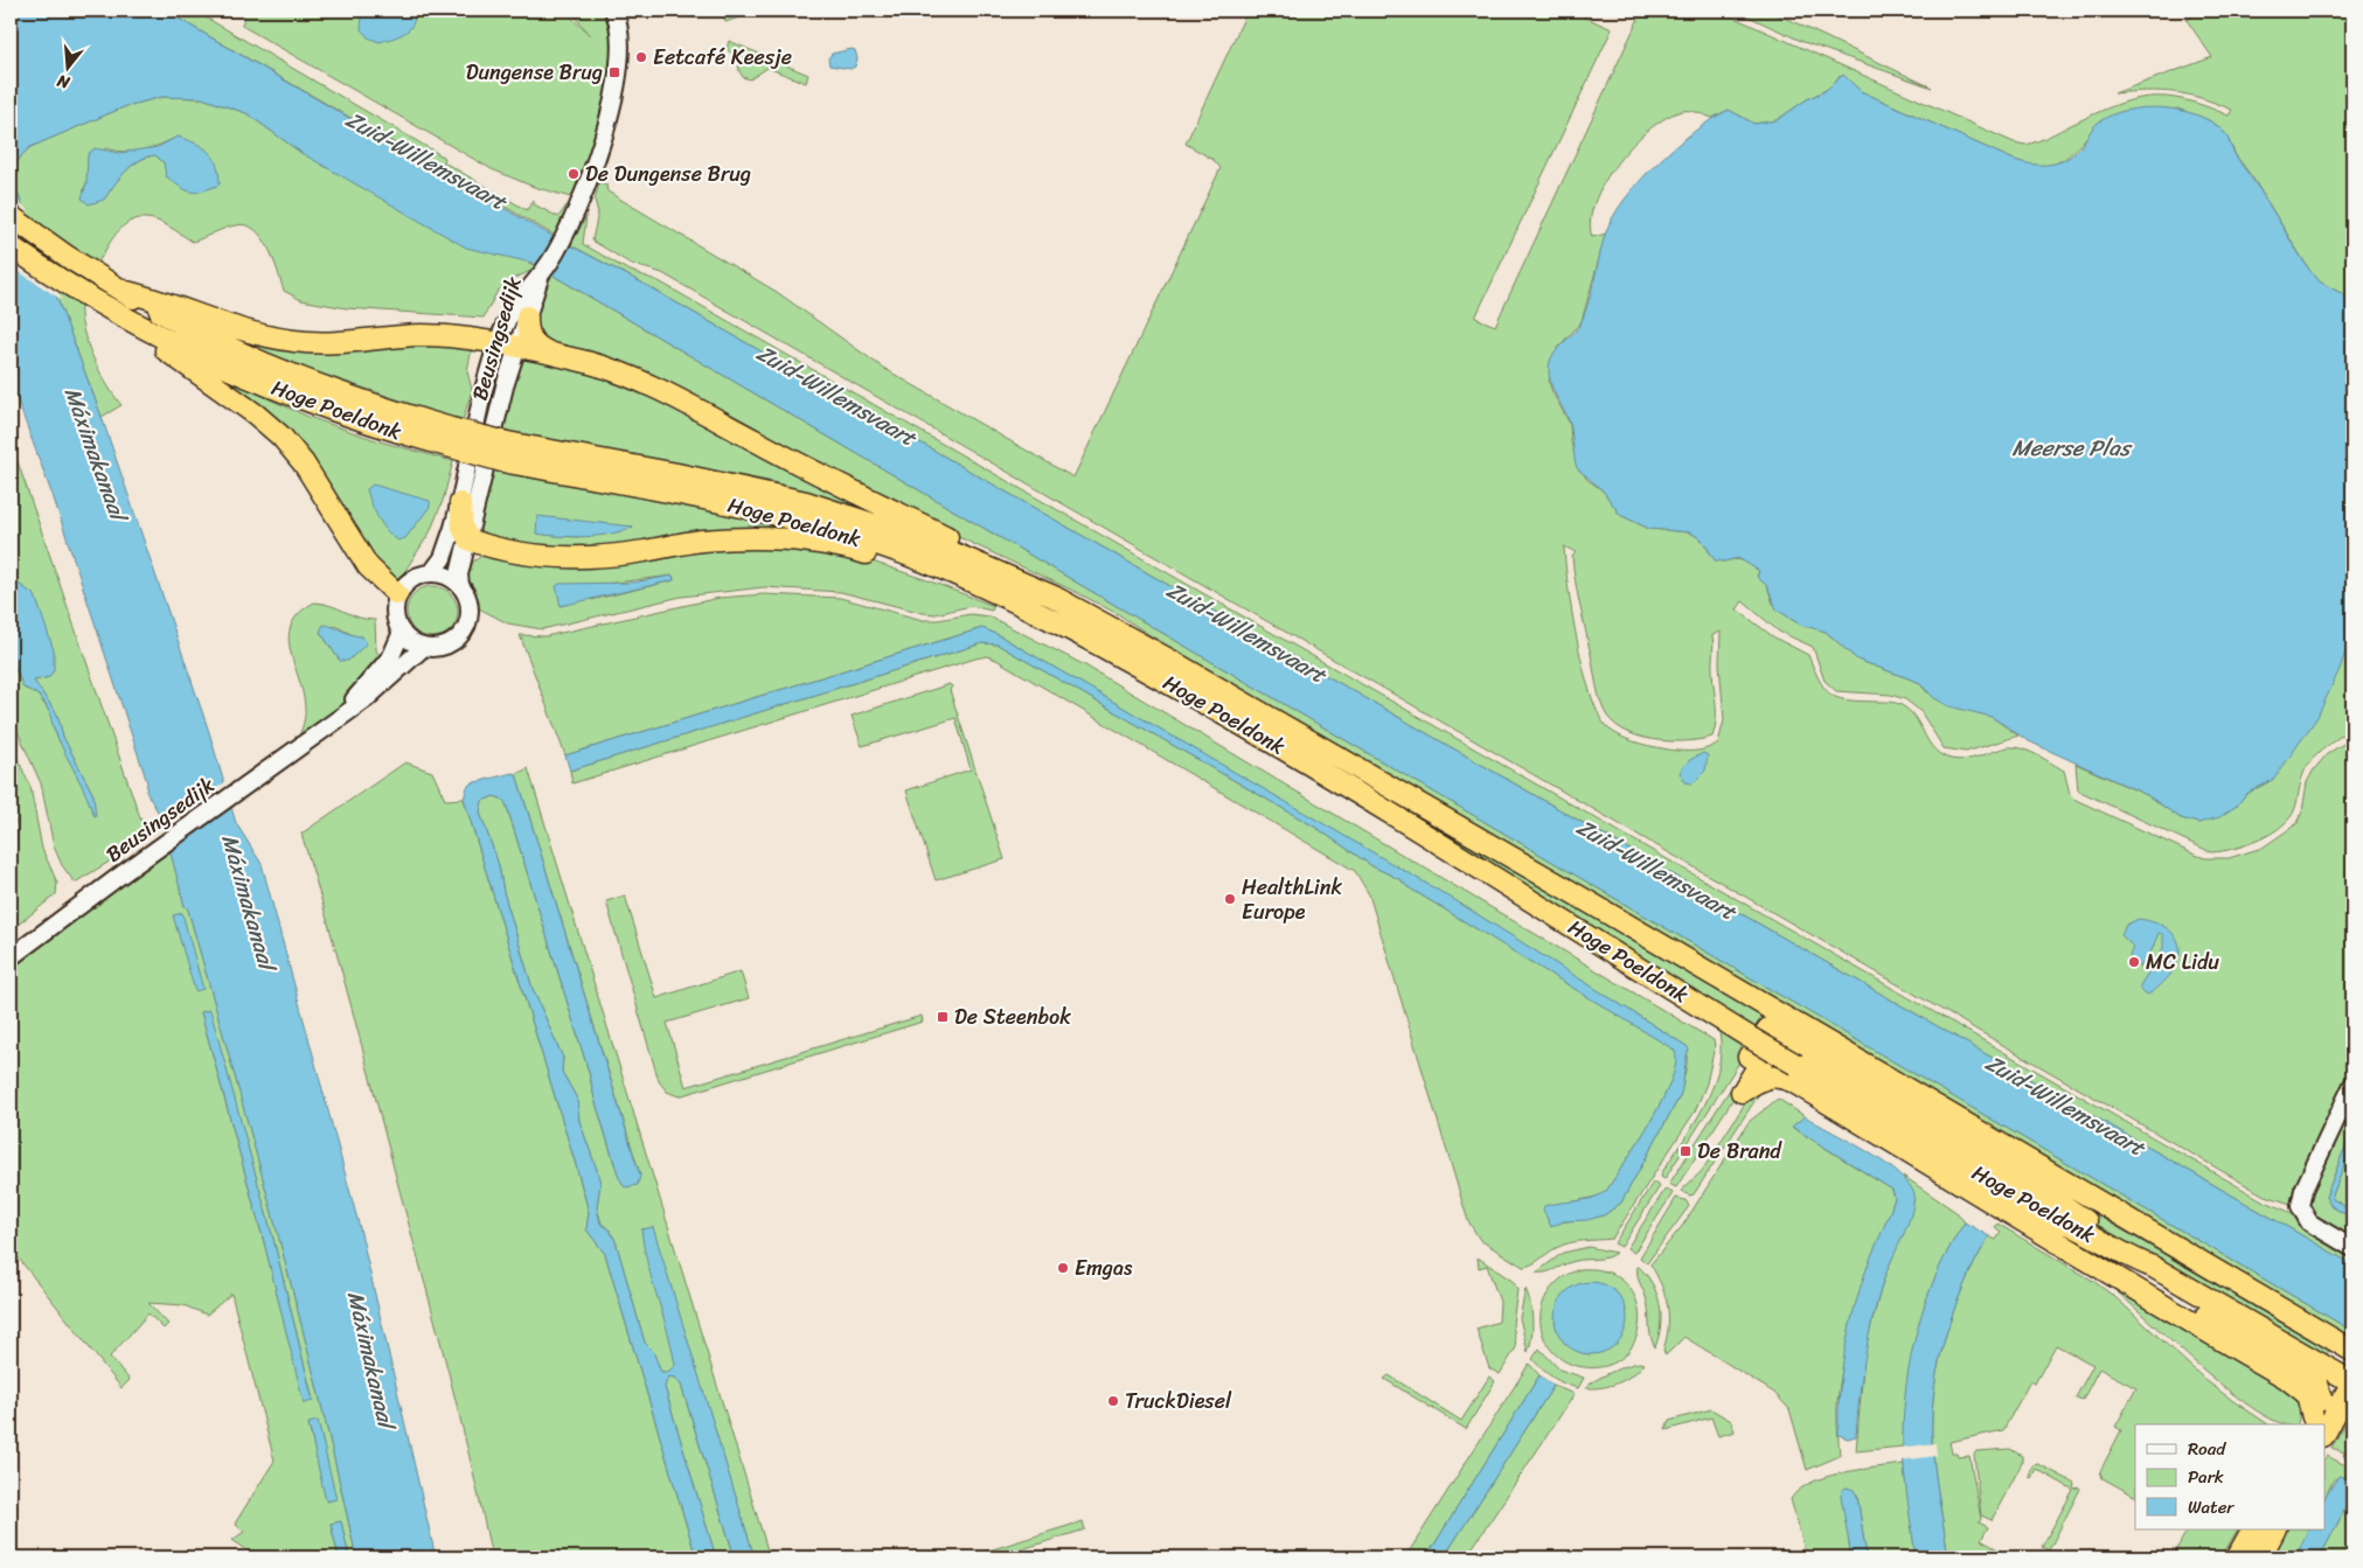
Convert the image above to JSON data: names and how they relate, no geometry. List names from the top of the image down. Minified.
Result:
{"streets":{"highway":["Hoge Poeldonk"],"street":["Beusingsedijk"]},"water":["Zuid-Willemsvaart","Meerse Plas","Máximakanaal"],"places":{"other":["Eetcafé Keesje","De Dungense Brug","HealthLink Europe","MC Lidu","Emgas","TruckDiesel"],"transit":["Dungense Brug","De Steenbok","De Brand"]},"legend":["Road","Park","Water"],"north":"bottom"}
